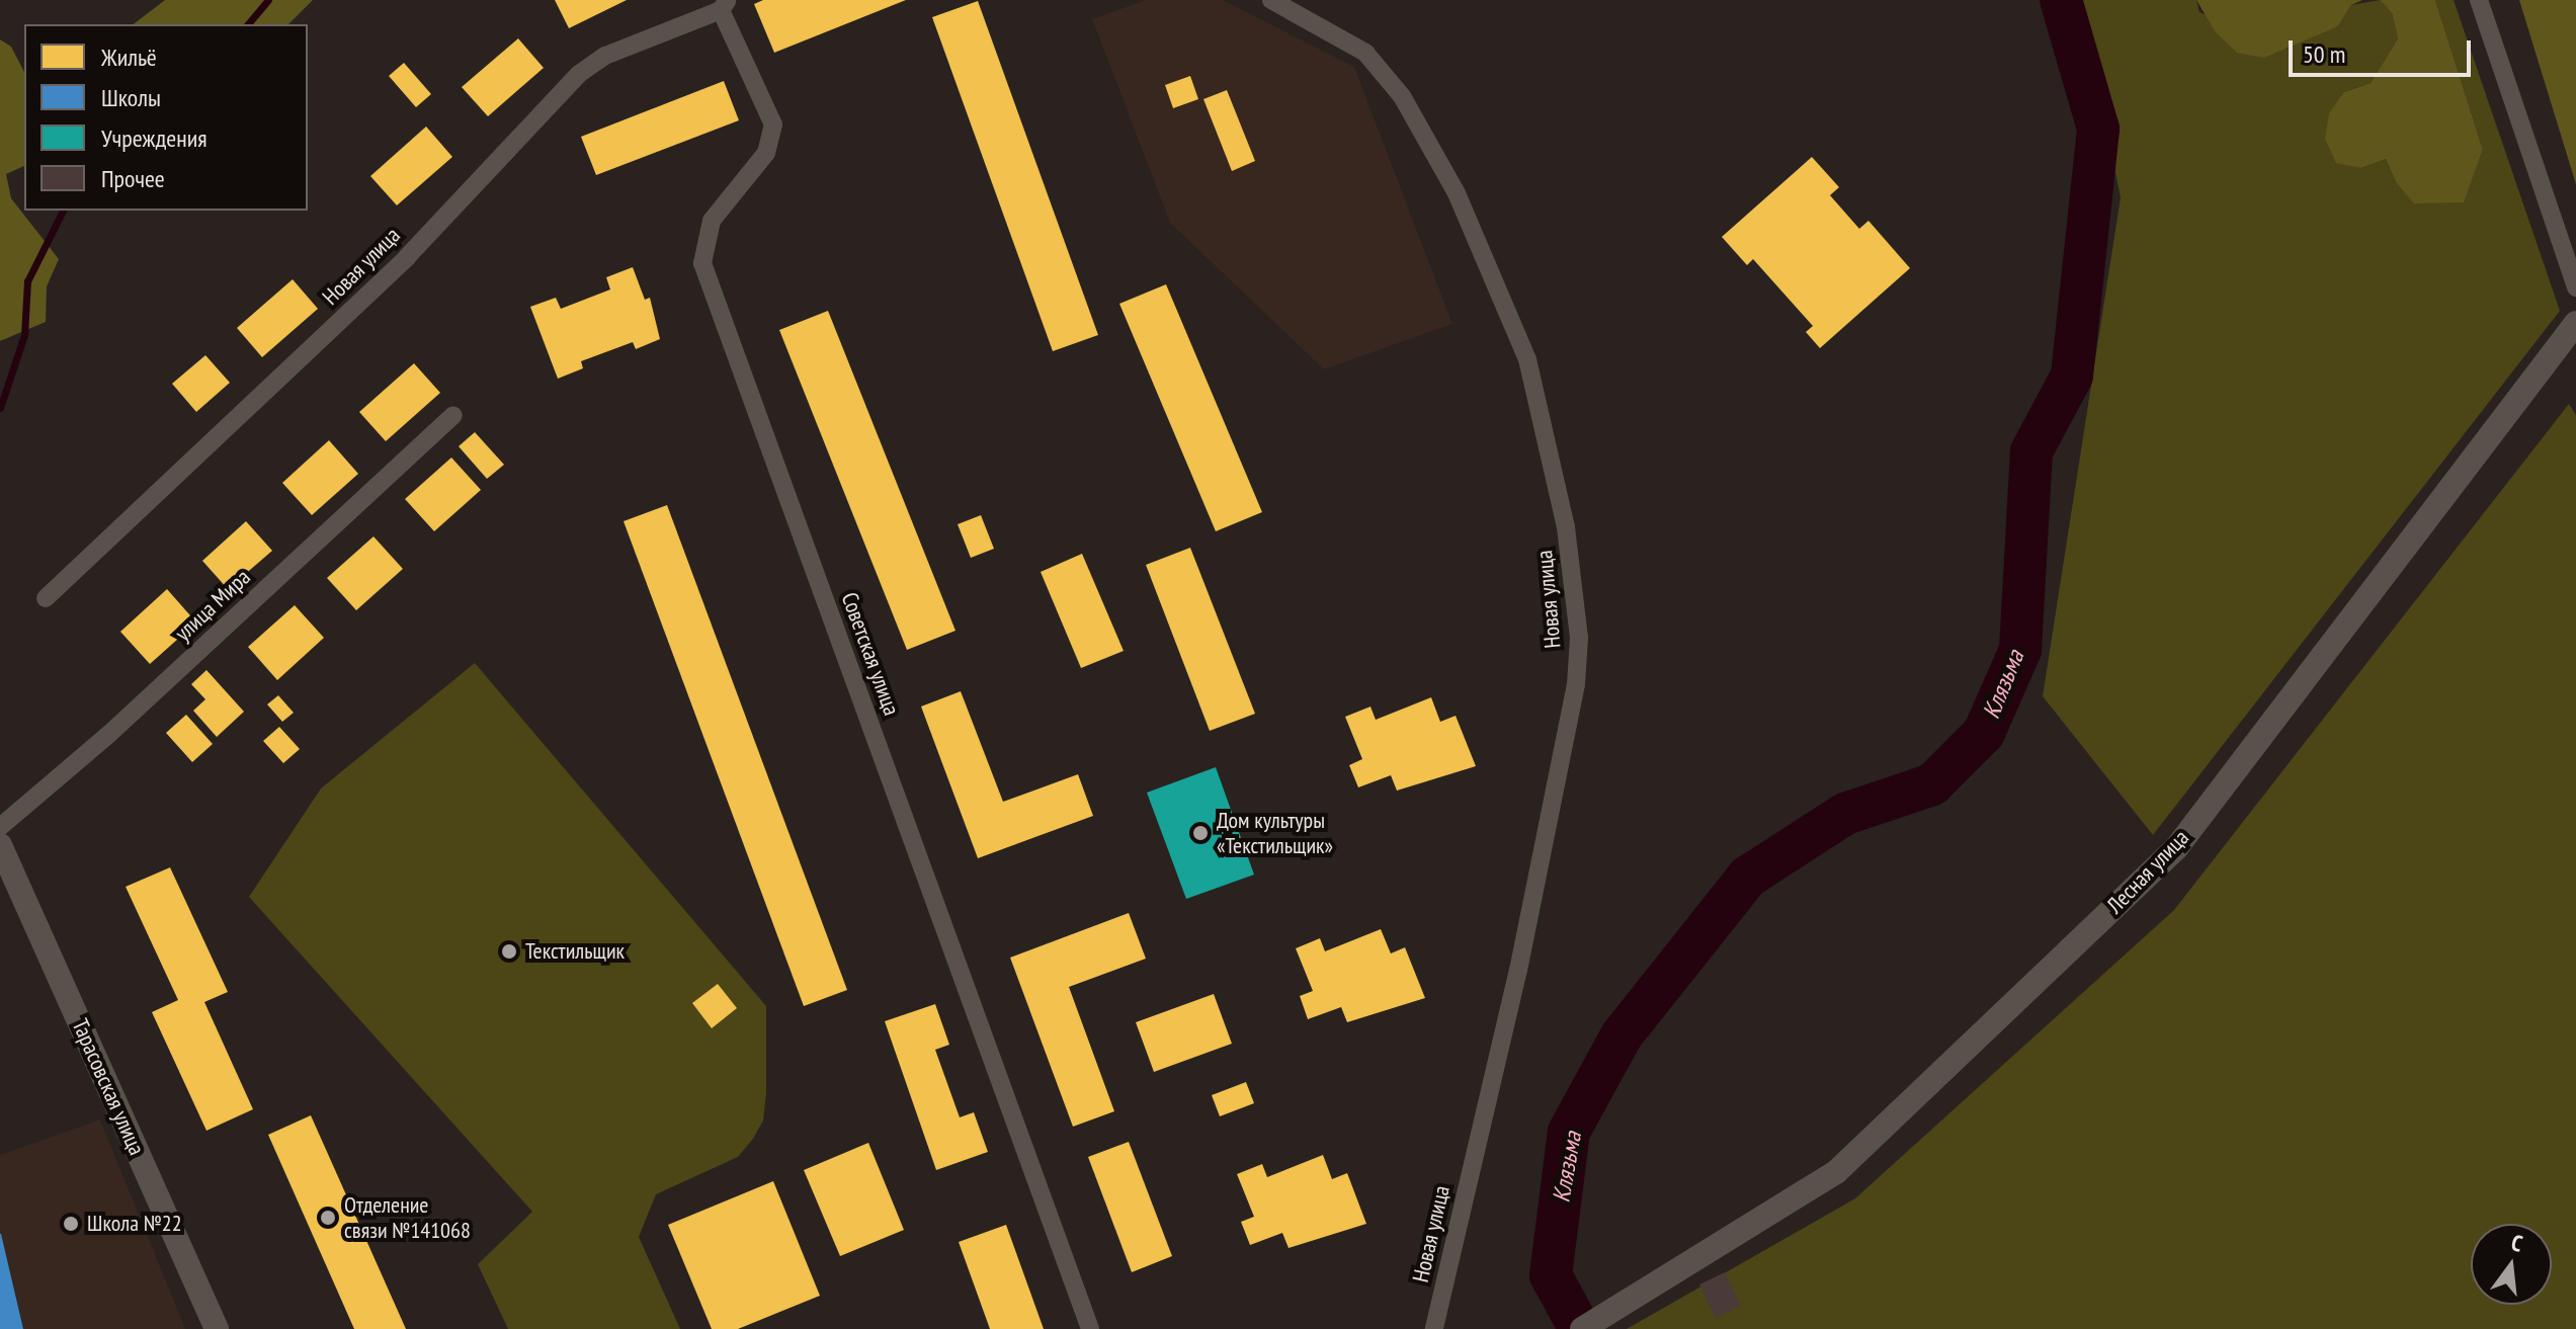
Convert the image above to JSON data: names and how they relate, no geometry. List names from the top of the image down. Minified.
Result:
{"streets":{"street":["Новая улица","улица Мира","Советская улица","Лесная улица","Тарасовская улица"]},"crossings":[["Новая улица","Советская улица"]],"water":["Клязьма"],"places":["Дом культуры «Текстильщик»","Текстильщик","Отделение связи №141068","Школа №22"],"legend":["Жильё","Школы","Учреждения","Прочее"],"scale_bar":"50 m","north":"top"}
